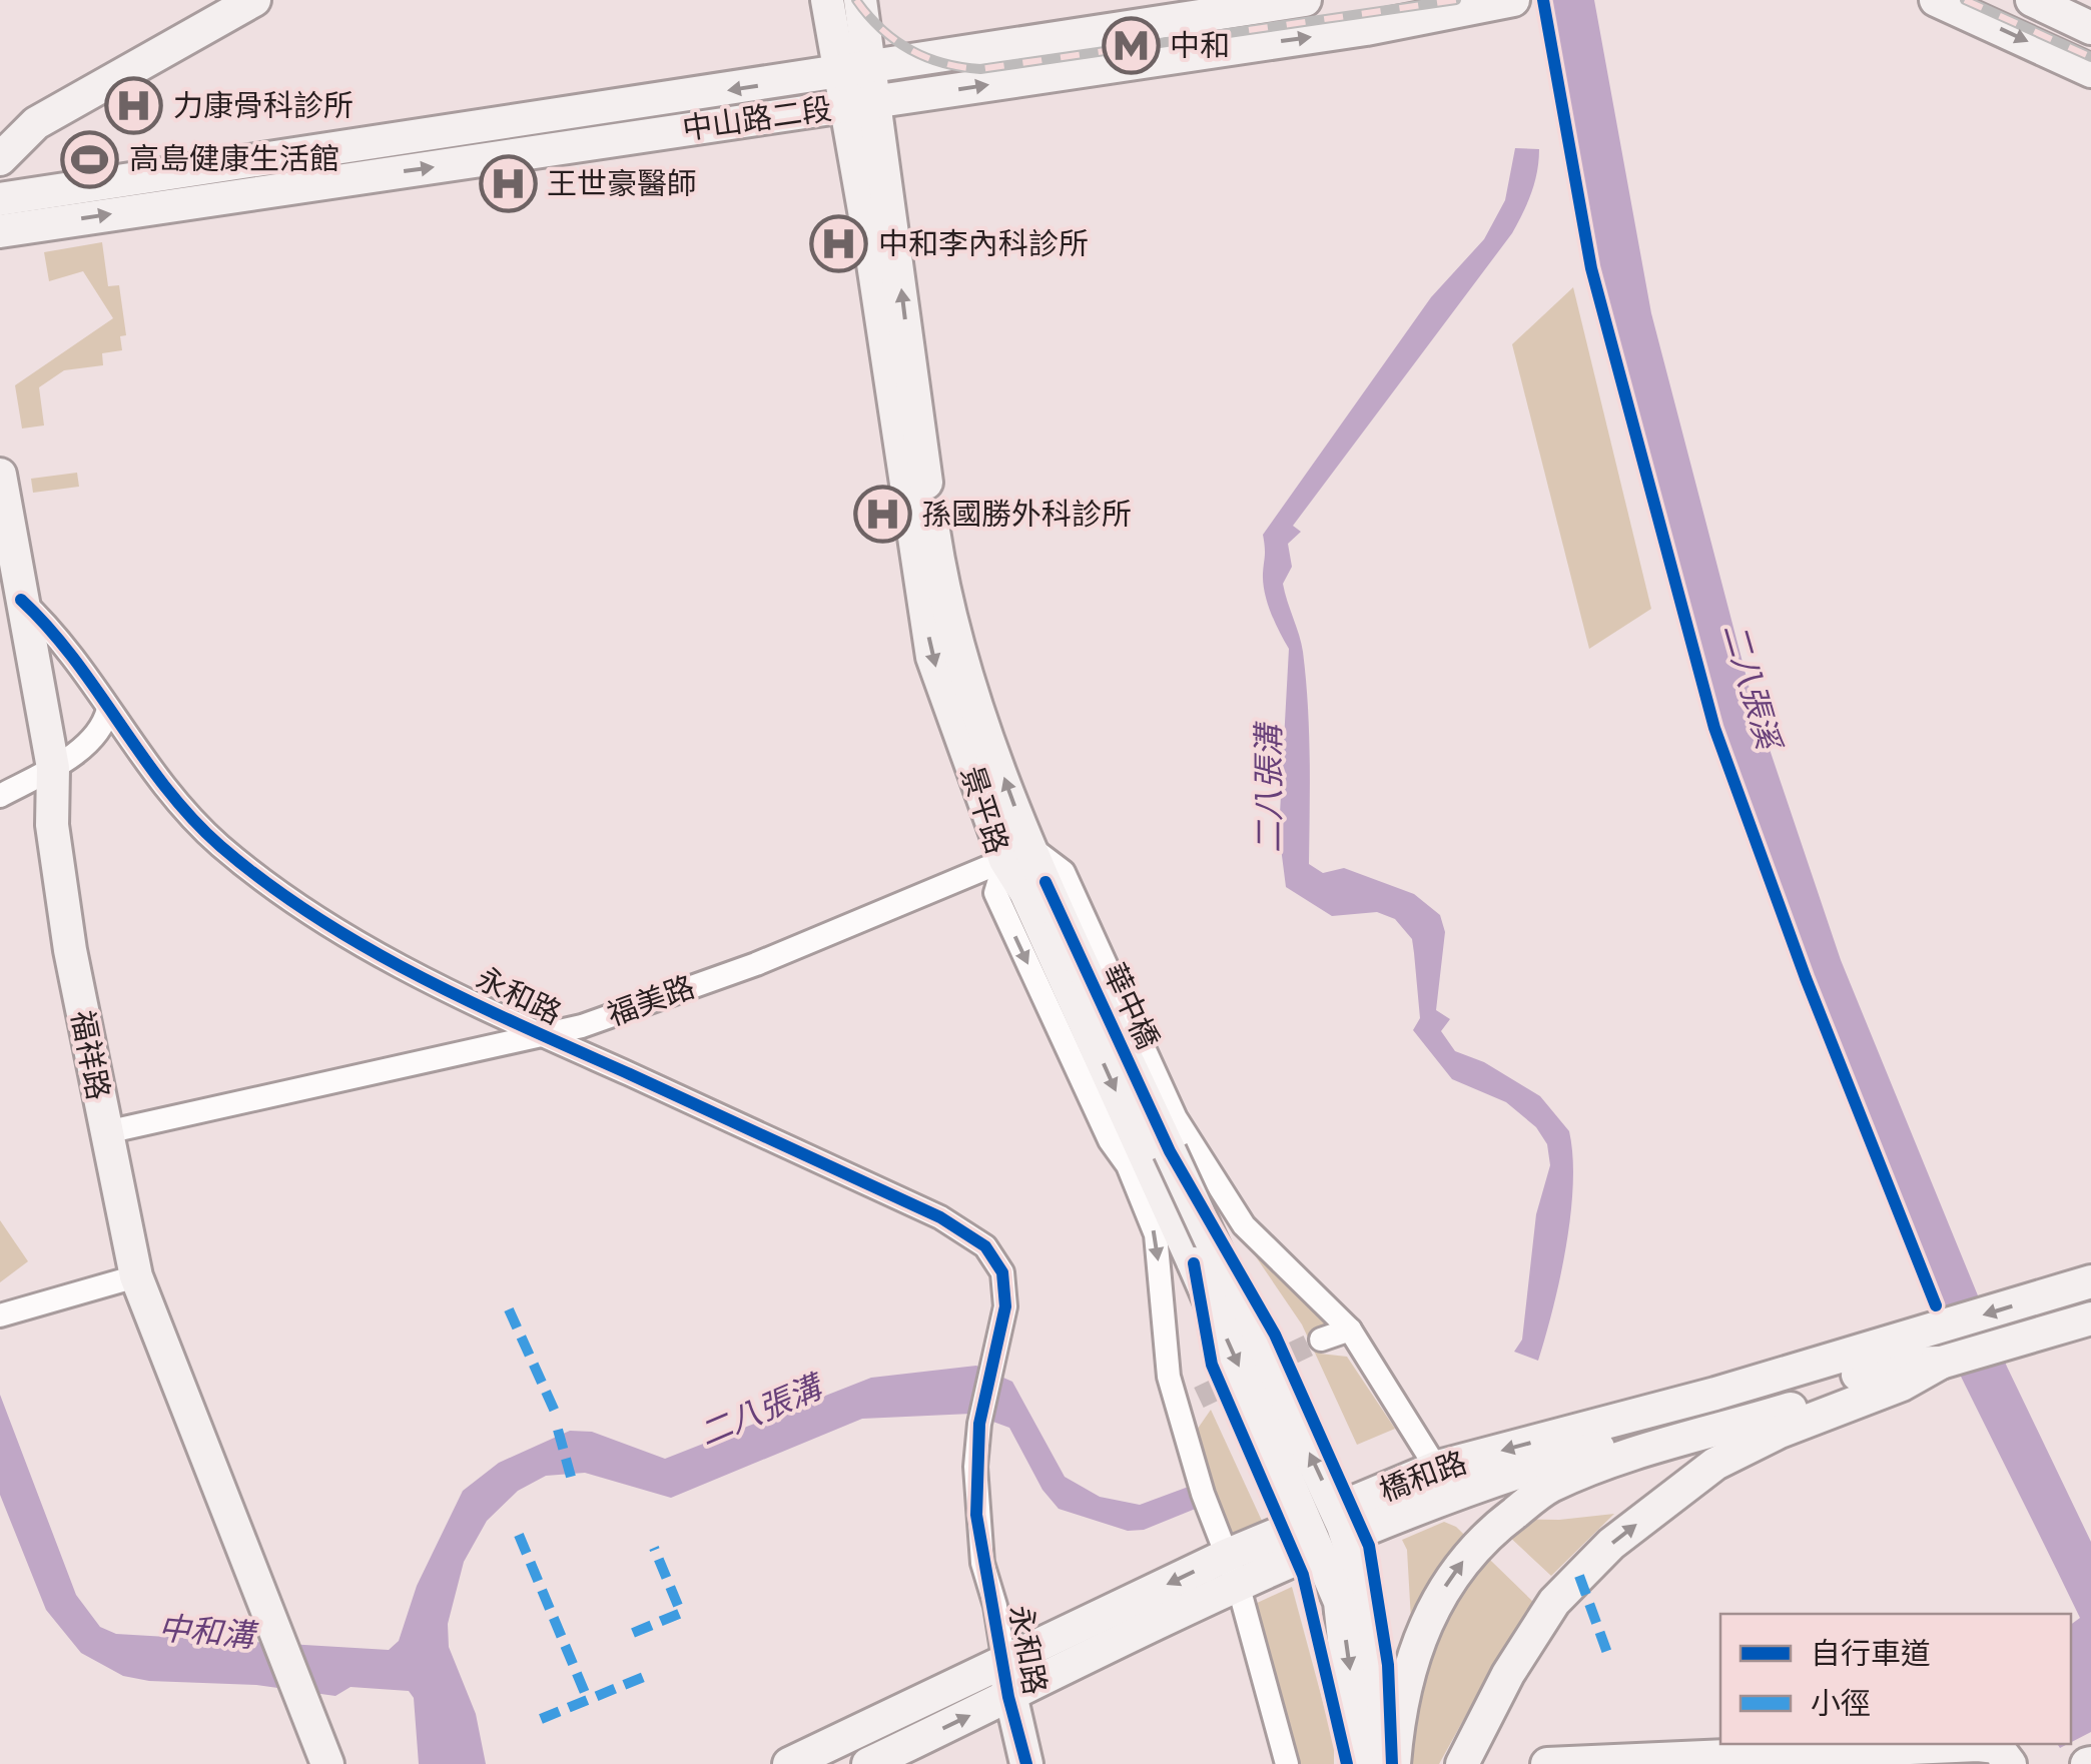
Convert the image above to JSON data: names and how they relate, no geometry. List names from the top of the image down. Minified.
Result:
{"streets":{"street":["中山路二段","景平路","永和路","福美路","華中橋","福祥路","橋和路"]},"crossings":[["中山路二段","景平路"],["景平路","福美路"],["景平路","華中橋"],["景平路","橋和路"],["永和路","福美路"],["永和路","福祥路"],["永和路","橋和路"],["福美路","華中橋"],["福美路","福祥路"]],"water":["二八張溪","二八張溝","中和溝"],"places":{"metro station":["中和"],"hospital":["力康骨科診所","王世豪醫師","中和李內科診所","孫國勝外科診所"],"sports":["高島健康生活館"]},"legend":["自行車道","小徑"]}
